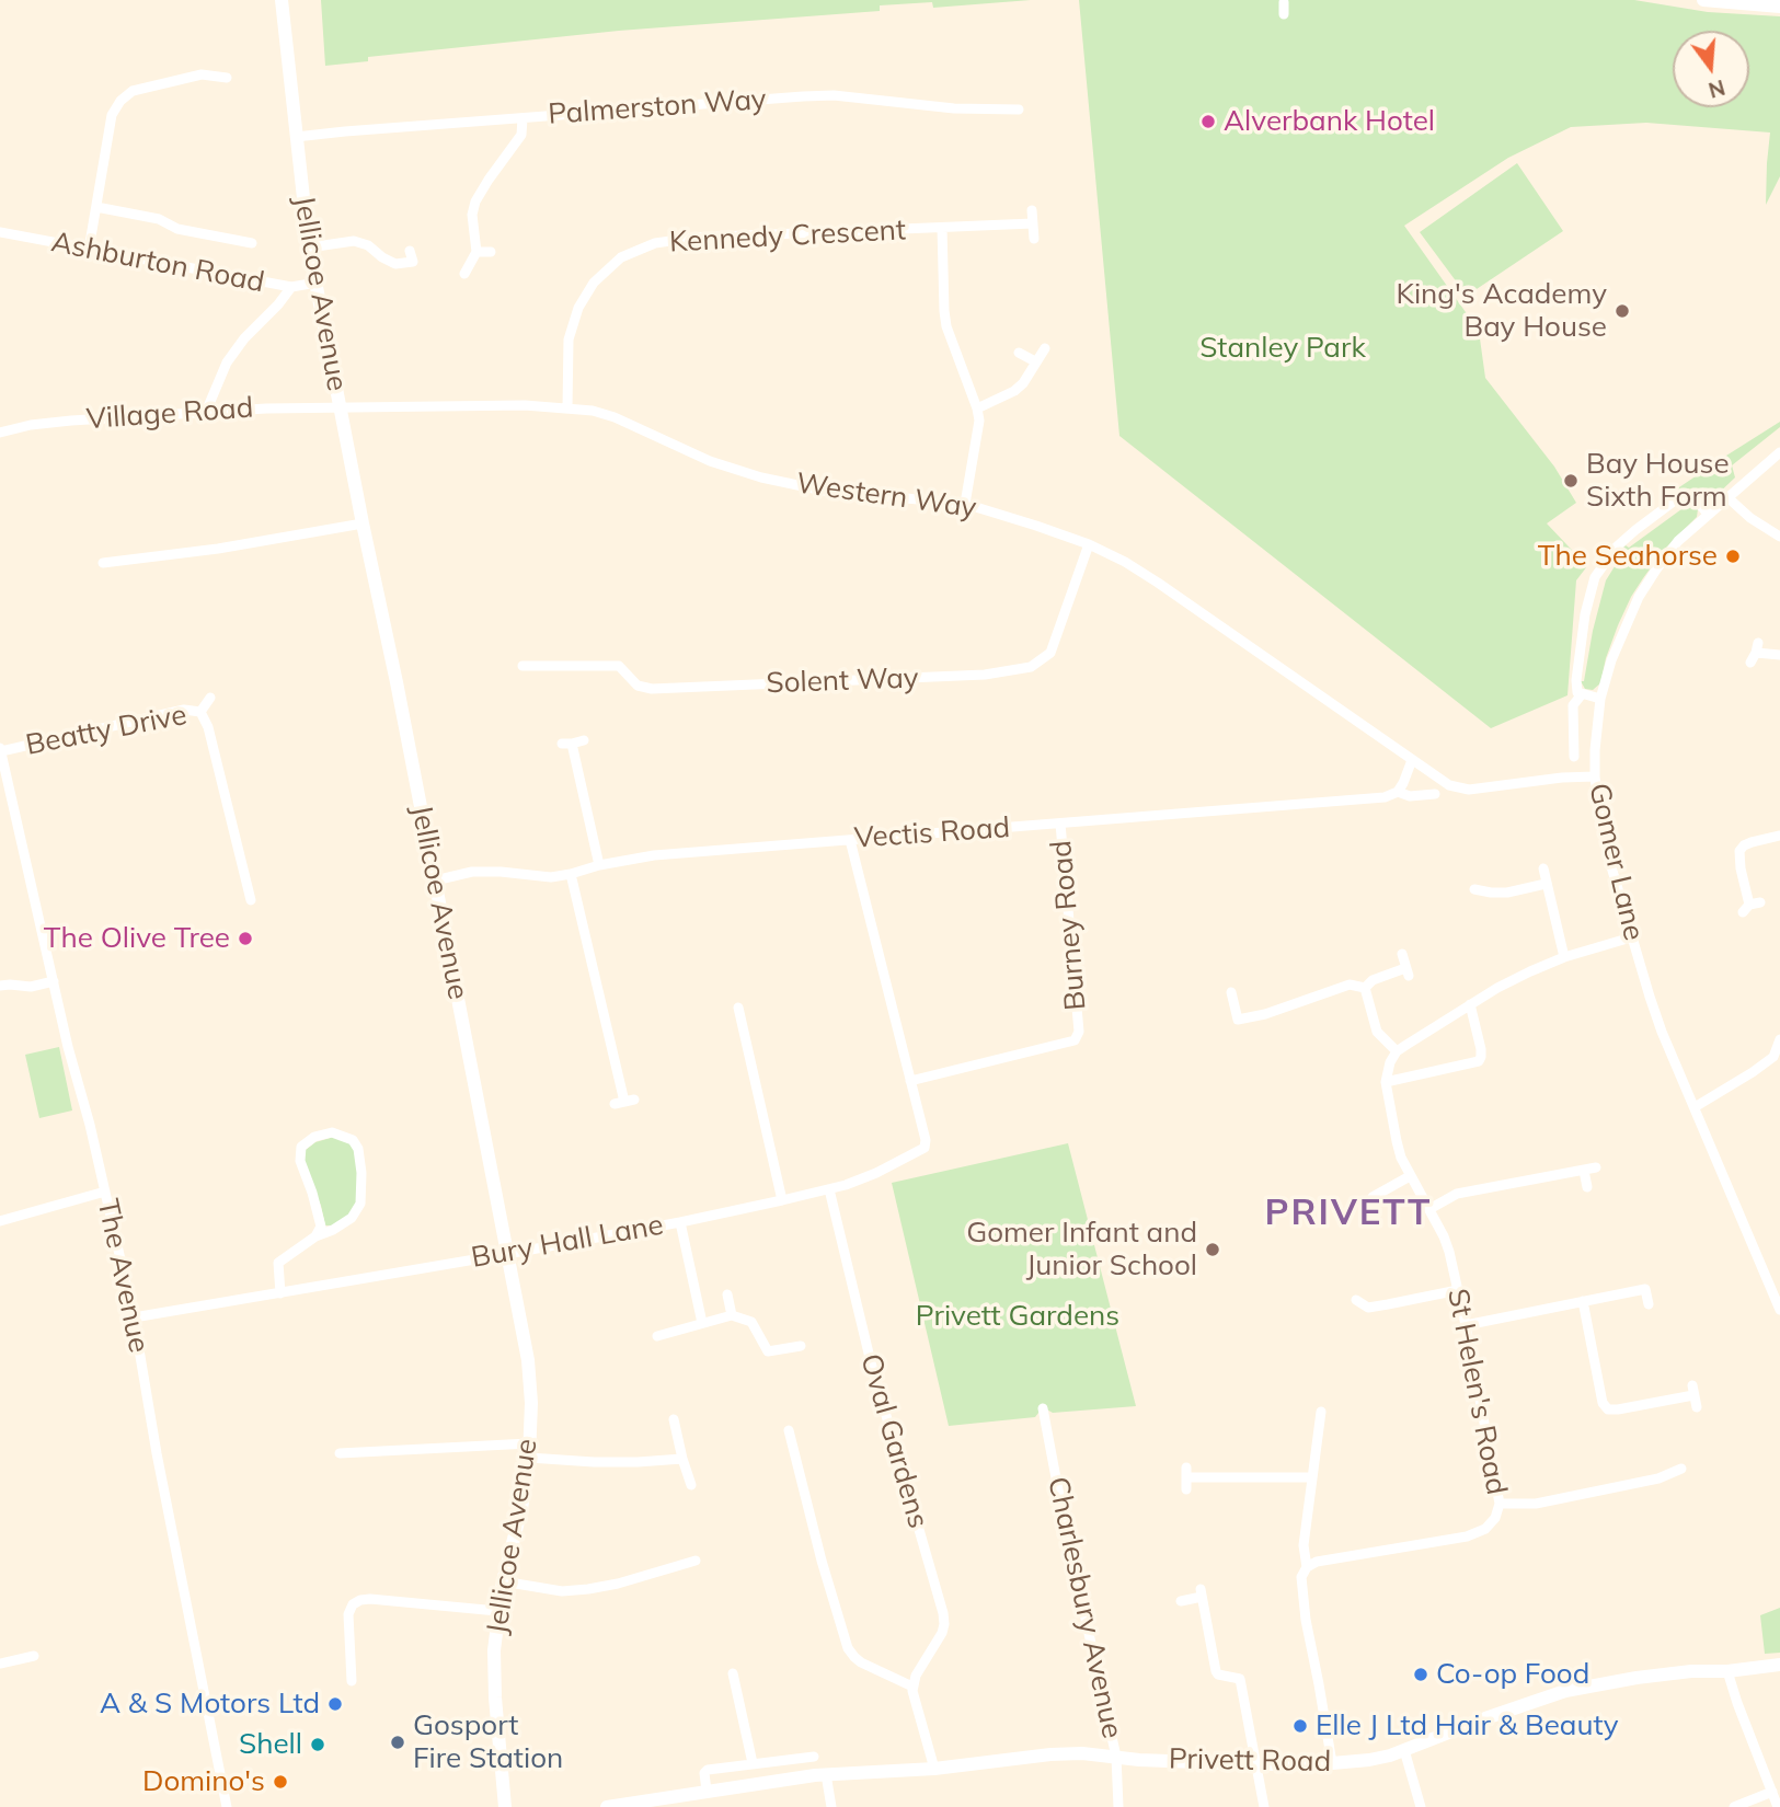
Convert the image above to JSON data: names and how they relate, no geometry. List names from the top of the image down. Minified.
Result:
{"streets":{"street":["Palmerston Way","Kennedy Crescent","Ashburton Road","Jellicoe Avenue","Village Road","Western Way","Solent Way","Beatty Drive","Vectis Road","Gomer Lane","Burney Road","Bury Hall Lane","The Avenue","St Helen's Road","Oval Gardens","Charlesbury Avenue","Privett Road"]},"crossings":[["Palmerston Way","Jellicoe Avenue"],["Kennedy Crescent","Western Way"],["Ashburton Road","Jellicoe Avenue"],["Jellicoe Avenue","Village Road"],["Jellicoe Avenue","Western Way"],["Jellicoe Avenue","Vectis Road"],["Jellicoe Avenue","Bury Hall Lane"],["Village Road","Western Way"],["Western Way","Solent Way"],["Western Way","Gomer Lane"],["Beatty Drive","The Avenue"],["Vectis Road","Burney Road"],["Burney Road","Bury Hall Lane"],["Bury Hall Lane","The Avenue"],["Bury Hall Lane","Oval Gardens"],["Charlesbury Avenue","Privett Road"]],"districts":["PRIVETT"],"parks":["Stanley Park","Privett Gardens"],"places":["Alverbank Hotel","King's Academy Bay House","Bay House Sixth Form","The Seahorse","The Olive Tree","Gomer Infant and Junior School","Co-op Food","A & S Motors Ltd","Elle J Ltd Hair & Beauty","Gosport Fire Station","Shell","Domino's"],"north":"bottom"}
